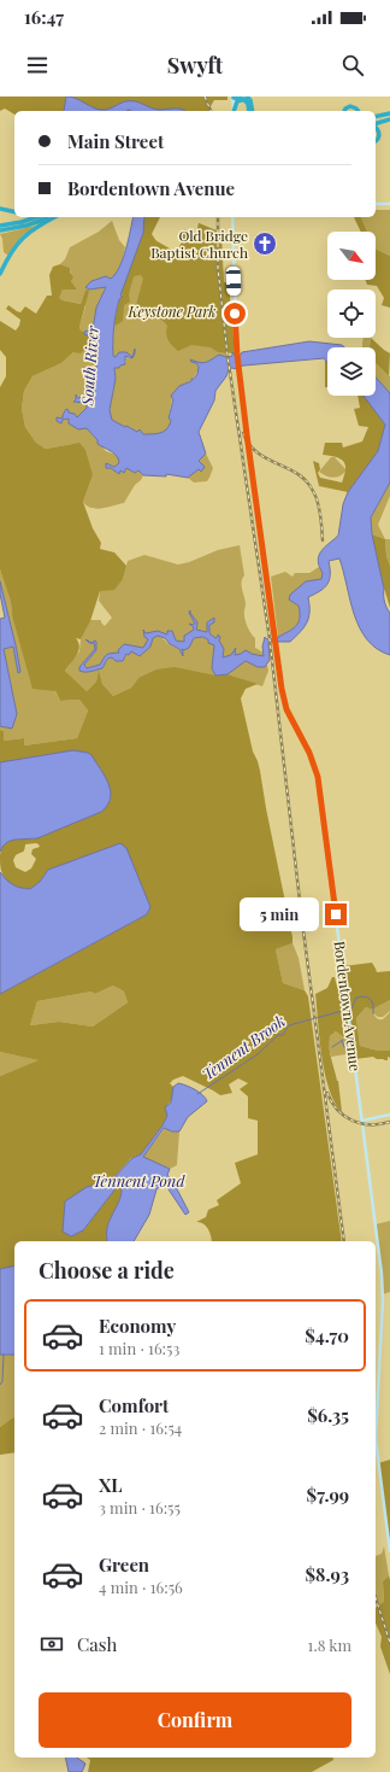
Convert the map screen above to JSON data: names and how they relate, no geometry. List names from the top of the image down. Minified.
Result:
{"streets":{"main road":["Bordentown Avenue"]},"water":["South River","Tennent Brook","Tennent Pond"],"parks":["Keystone Park"],"places":{"church":["Old Bridge Baptist Church"]},"north":"bottom right","page":{"status":"16:47","header":"Swyft","banner":["Main Street","Bordentown Avenue"],"bubble":"5 min","heading":"Choose a ride","list":[{"name":"Economy","note":"1 min · 16:53","value":"$4.70"},{"name":"Comfort","note":"2 min · 16:54","value":"$6.35"},{"name":"XL","note":"3 min · 16:55","value":"$7.99"},{"name":"Green","note":"4 min · 16:56","value":"$8.93"}],"pay":["Cash","1.8 km"],"buttons":"Confirm"}}
